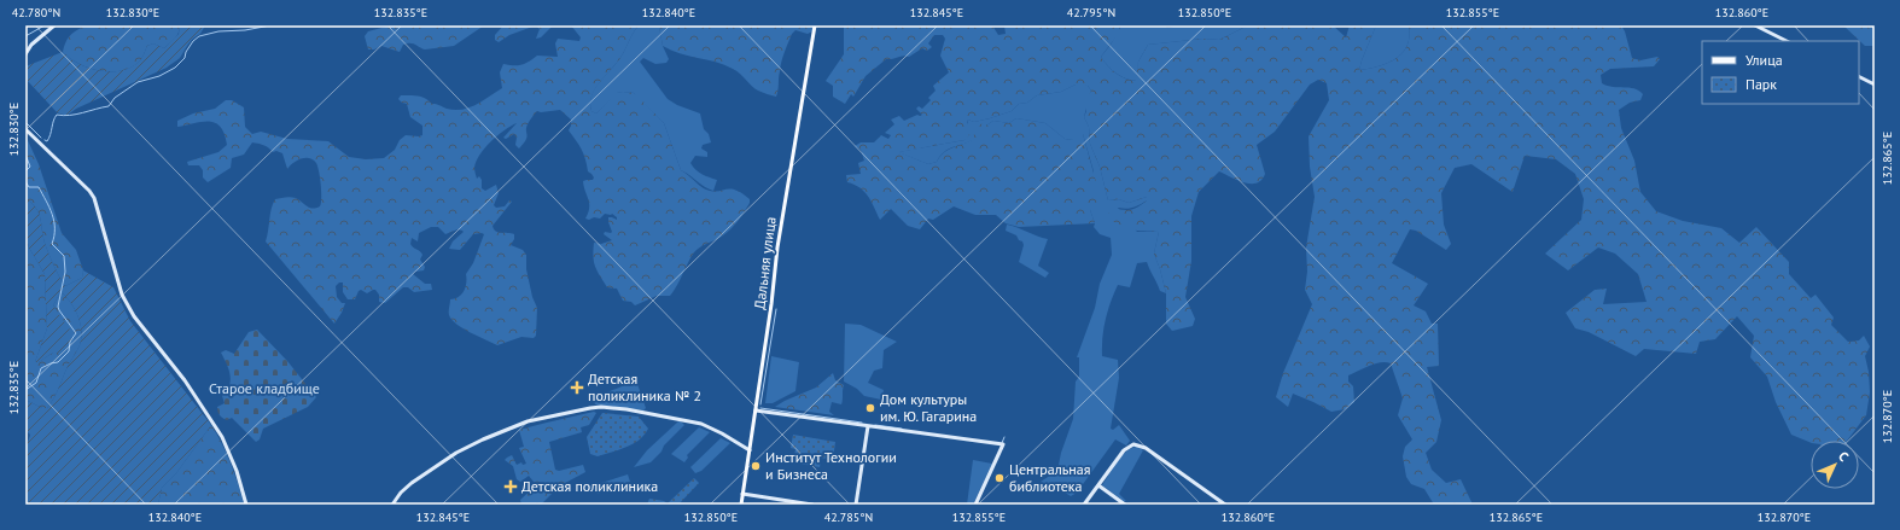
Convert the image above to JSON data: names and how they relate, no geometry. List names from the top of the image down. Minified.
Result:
{"streets":{"main road":["Дальняя улица"]},"parks":["Старое кладбище"],"places":{"health":["Детская поликлиника № 2","Детская поликлиника"],"other":["Дом культуры им. Ю. Гагарина","Институт Технологии и Бизнеса","Центральная библиотека"]},"legend":["Улица","Парк"],"north":"top right","coordinates":["42.780°N","132.830°E","132.835°E","132.840°E","132.845°E","42.795°N","132.850°E","132.855°E","132.860°E","132.865°E","132.870°E","42.785°N"]}
